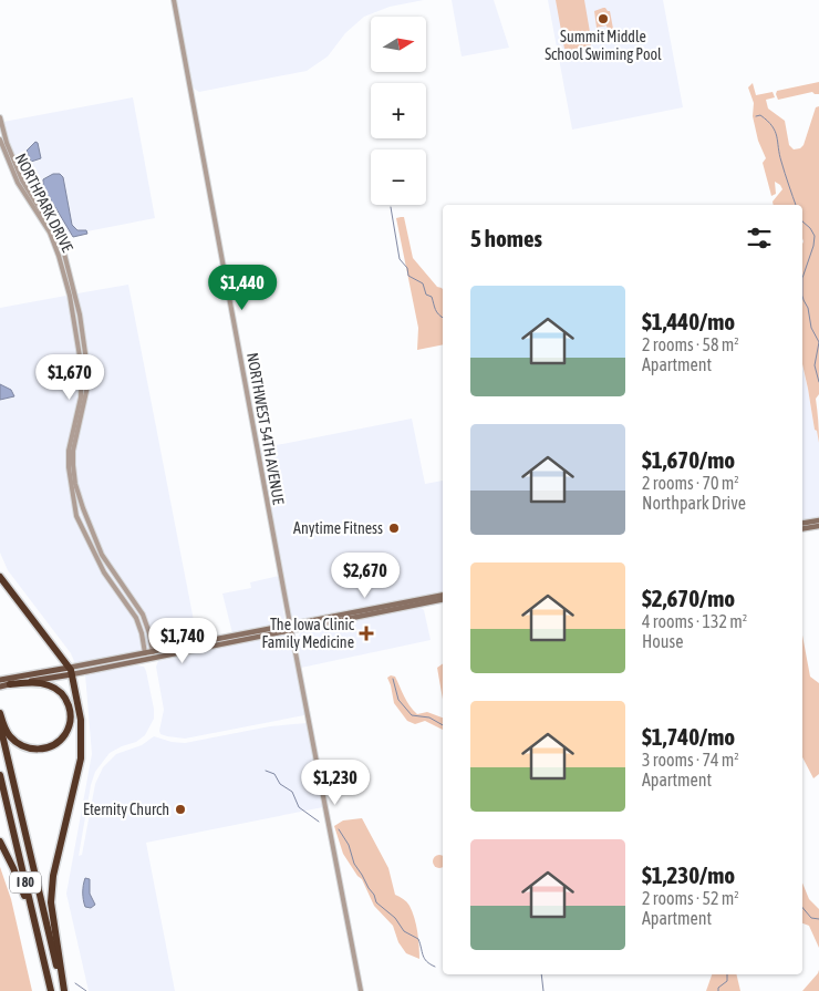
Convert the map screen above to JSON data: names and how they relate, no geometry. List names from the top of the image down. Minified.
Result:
{"streets":{"highway":["I 80"],"street":["NORTHPARK DRIVE","NORTHWEST 54TH AVENUE"]},"places":{"other":["Summit Middle School Swiming Pool","Anytime Fitness","Eternity Church"],"health":["The Iowa Clinic Family Medicine"]},"north":"right","page":{"map_buttons":["+","−"],"heading":"5 homes","price":["$1,440","$1,670","$2,670","$1,740","$1,230"],"list":[{"name":"$1,440/mo","note":"2 rooms · 58 m² · Apartment"},{"name":"$1,670/mo","note":"2 rooms · 70 m² · Northpark Drive"},{"name":"$2,670/mo","note":"4 rooms · 132 m² · House"},{"name":"$1,740/mo","note":"3 rooms · 74 m² · Apartment"},{"name":"$1,230/mo","note":"2 rooms · 52 m² · Apartment"}]}}
